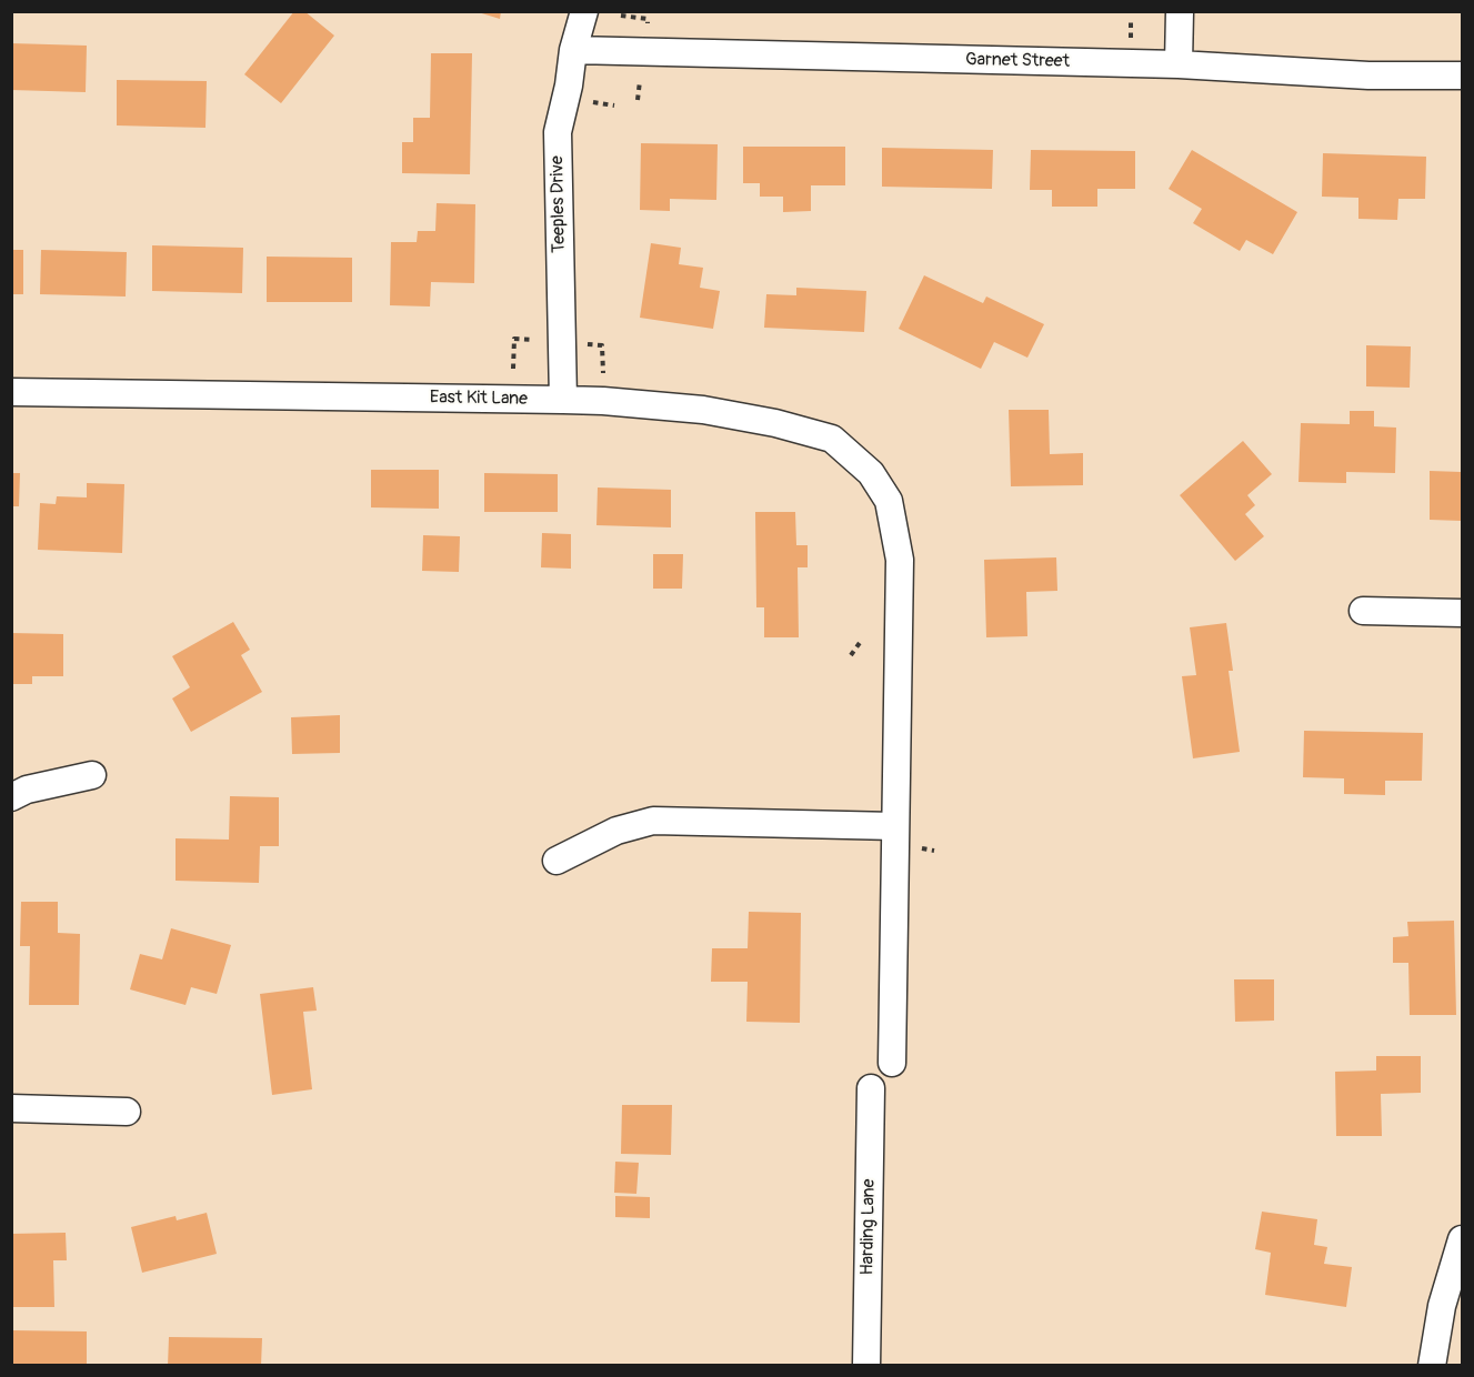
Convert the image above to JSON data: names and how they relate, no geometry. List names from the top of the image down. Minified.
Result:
{"streets":{"street":["Garnet Street","Teeples Drive","East Kit Lane","Harding Lane"]},"crossings":[["Garnet Street","Teeples Drive"],["Teeples Drive","East Kit Lane"]]}
